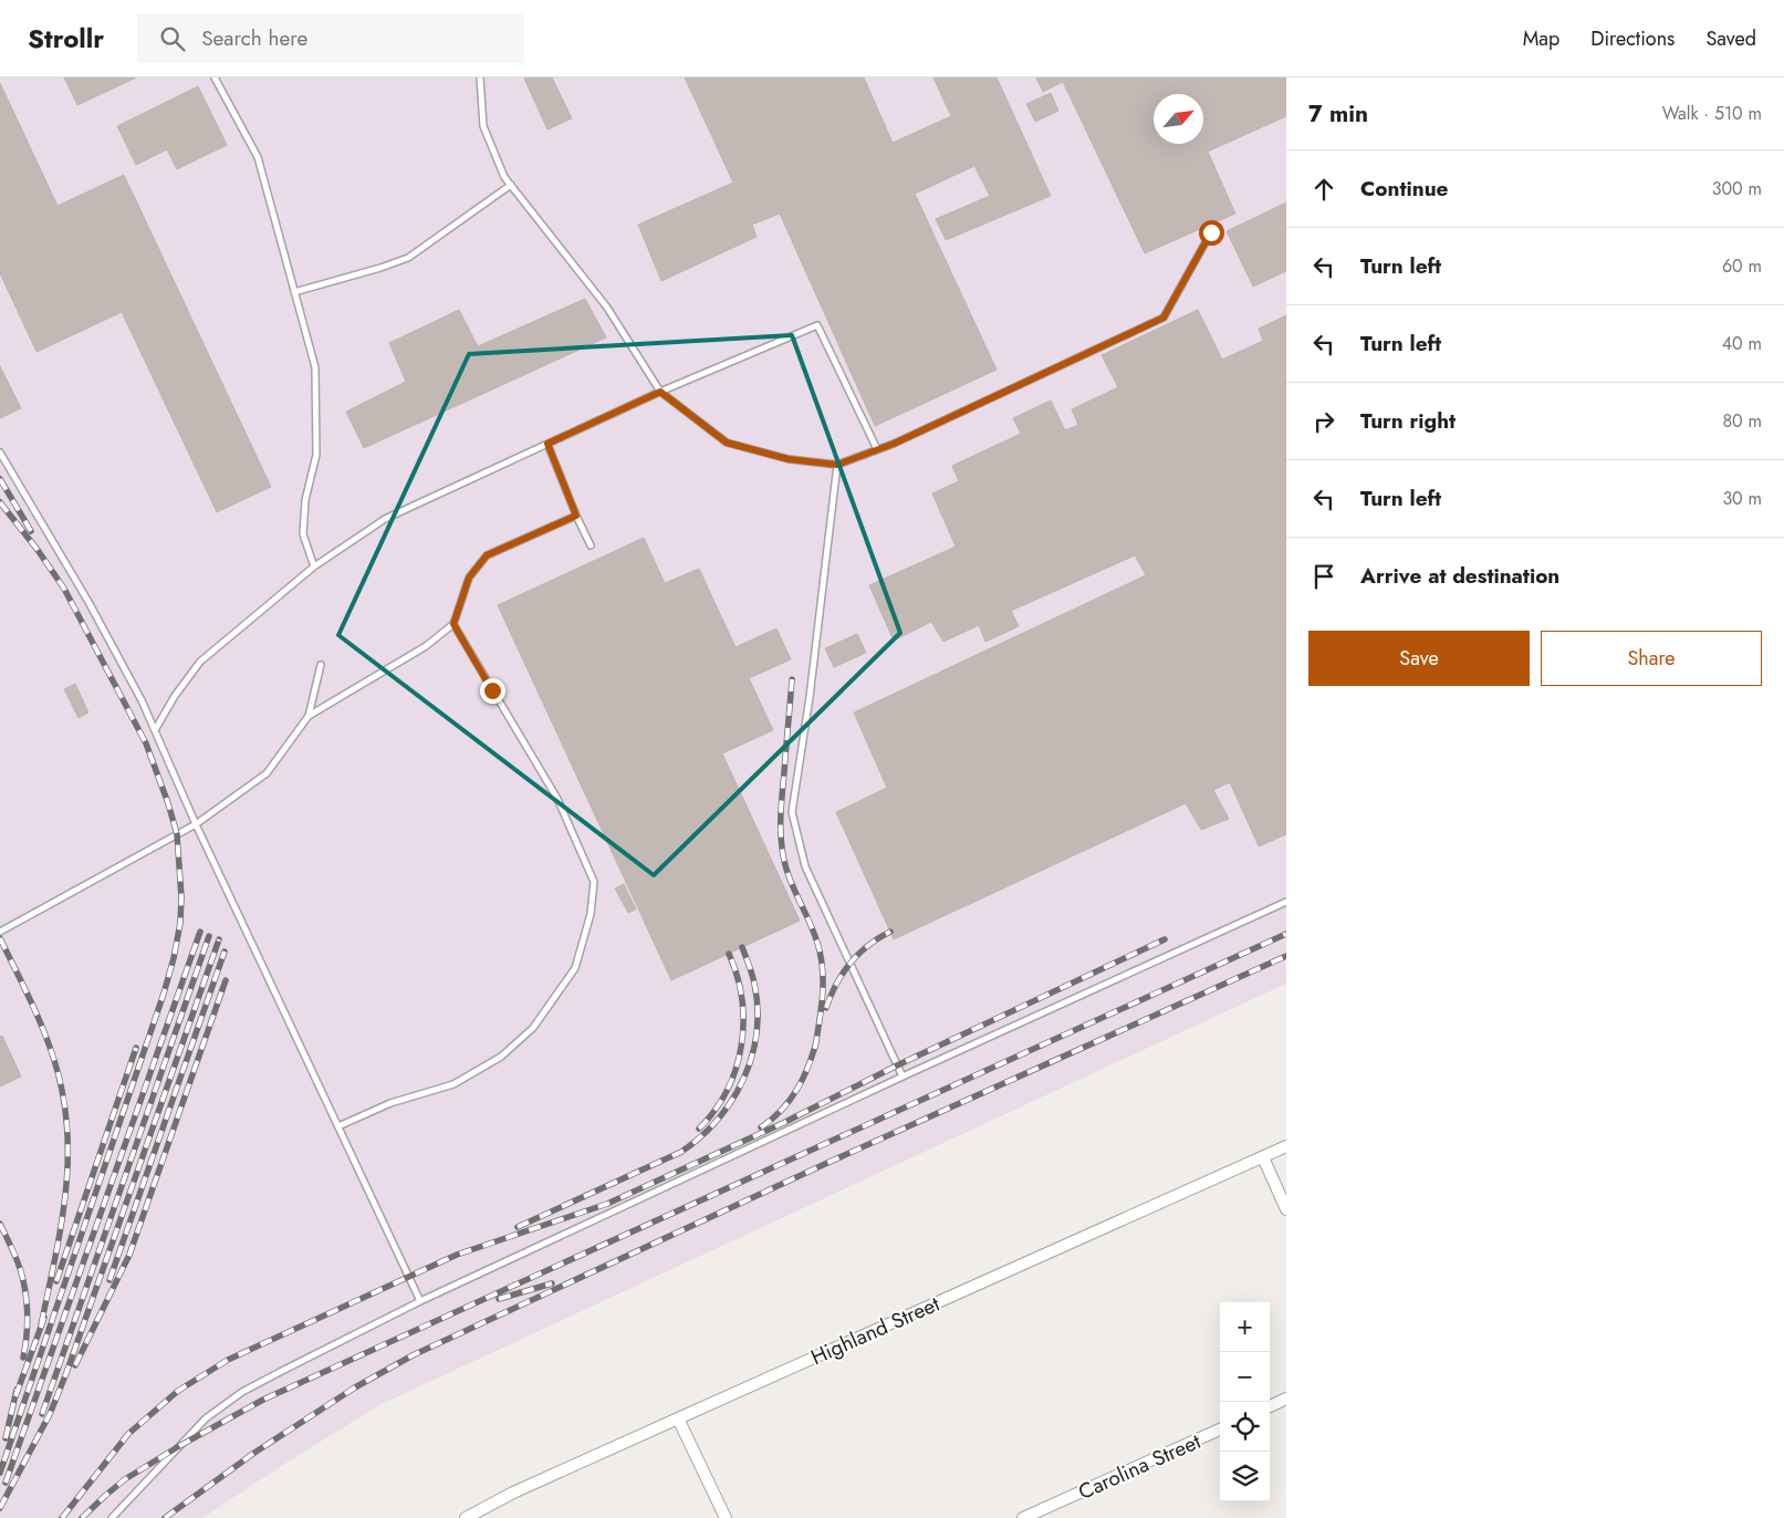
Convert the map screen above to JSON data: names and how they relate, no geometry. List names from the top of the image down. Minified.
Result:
{"streets":{"street":["Highland Street","Carolina Street"]},"north":"top right","page":{"header":"Strollr","search":"Search here","nav":["Map","Directions","Saved"],"heading":["7 min","Walk · 510 m"],"list":[["Continue","300 m"],["Turn left","60 m"],["Turn left","40 m"],["Turn right","80 m"],["Turn left","30 m"],"Arrive at destination"],"buttons":["Save","Share"],"map_buttons":["+","−"]}}
